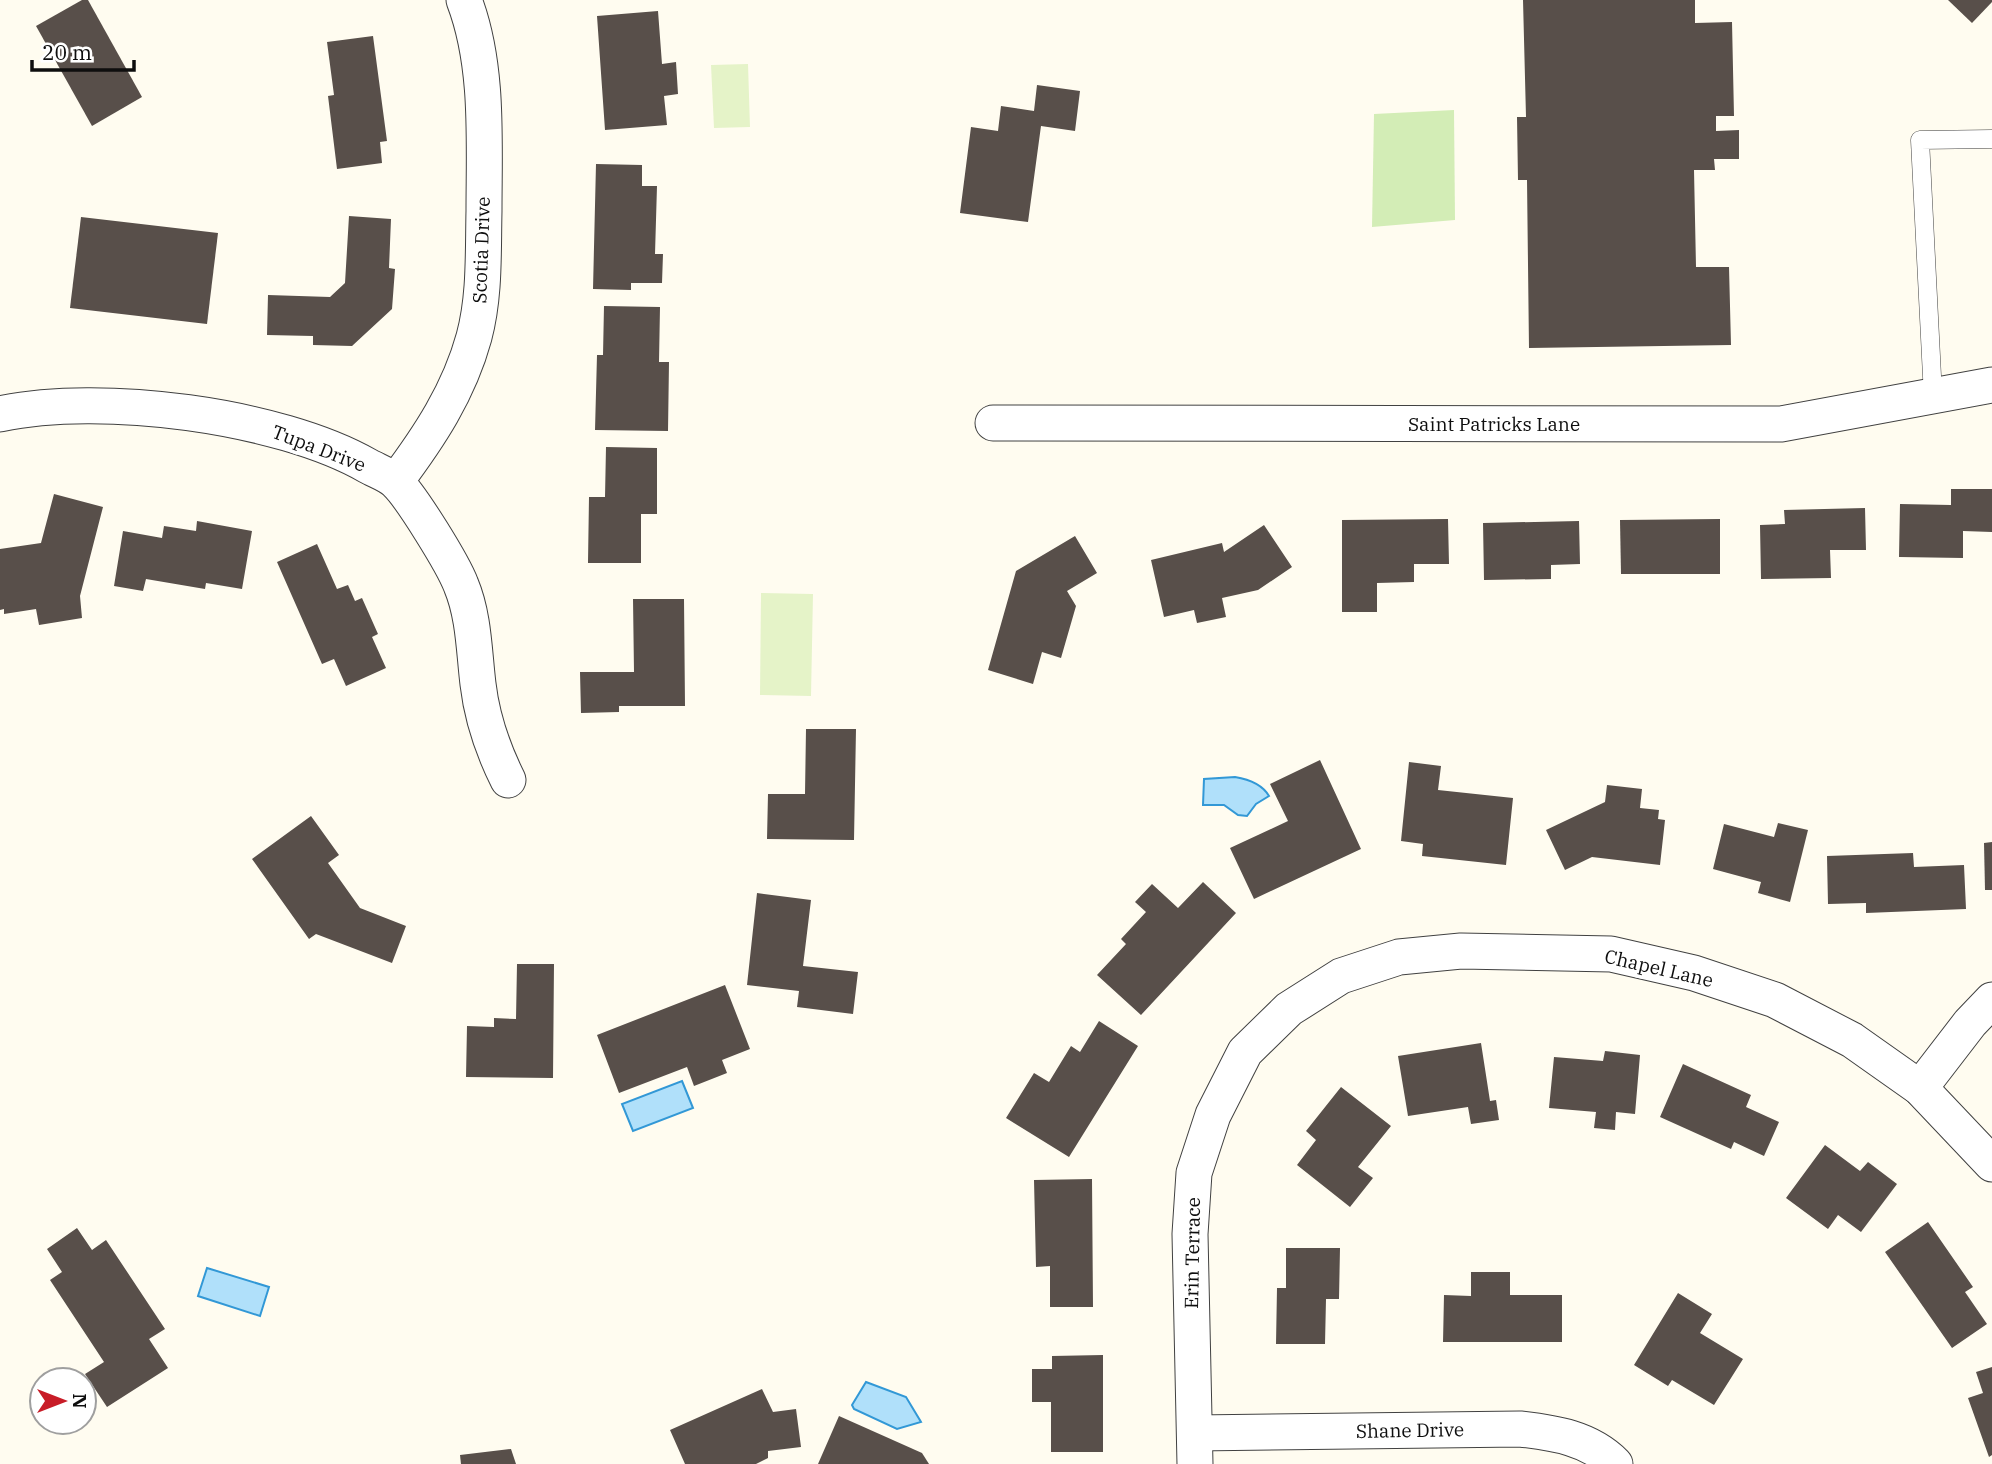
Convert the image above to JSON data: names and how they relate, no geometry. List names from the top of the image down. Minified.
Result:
{"streets":{"street":["Scotia Drive","Saint Patricks Lane","Tupa Drive","Chapel Lane","Erin Terrace","Shane Drive"]},"crossings":[["Scotia Drive","Tupa Drive"],["Chapel Lane","Erin Terrace"],["Erin Terrace","Shane Drive"]],"scale_bar":"20 m","north":"right"}
